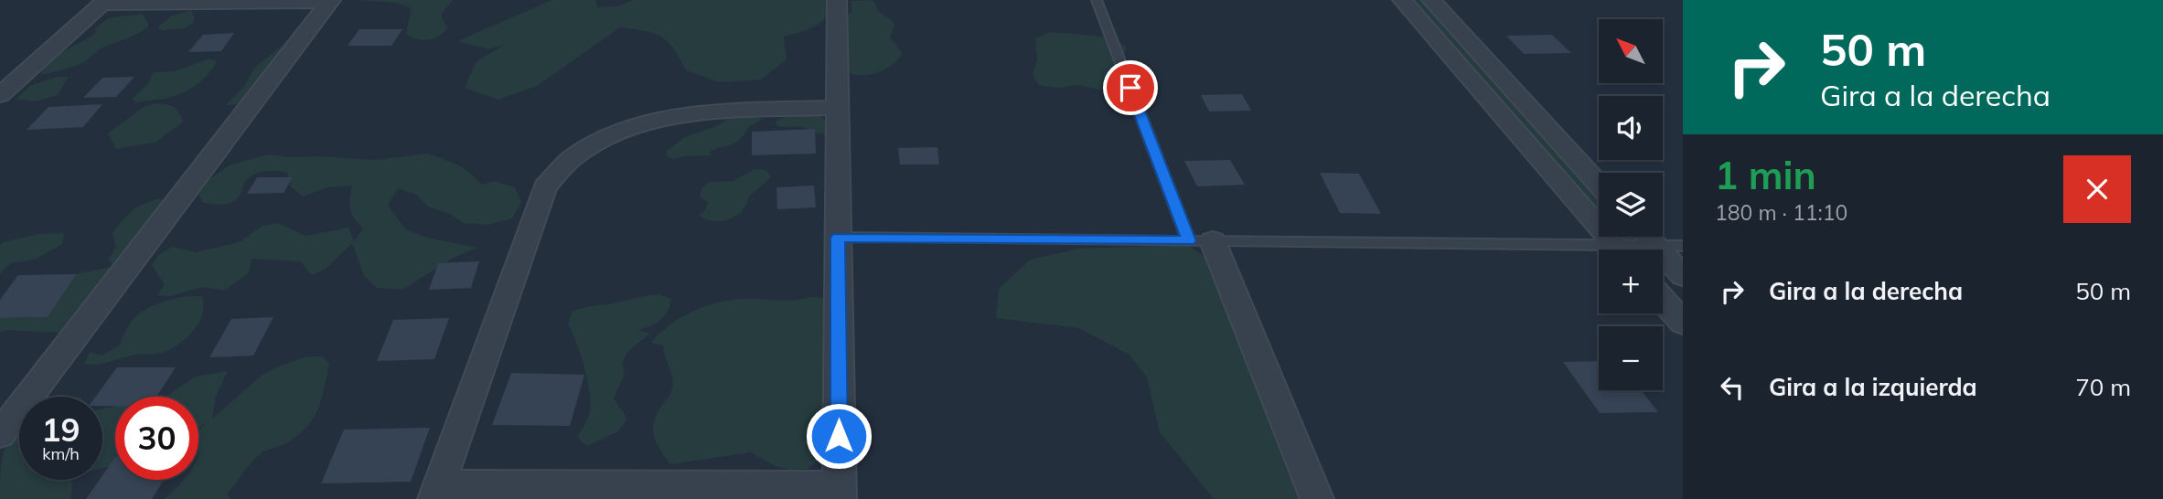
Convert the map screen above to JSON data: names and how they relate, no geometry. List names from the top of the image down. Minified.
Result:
{"north":"top left","page":{"turn":["50 m","Gira a la derecha"],"map_buttons":["+","−"],"heading":["1 min","180 m · 11:10"],"list":[{"name":"Gira a la derecha","value":"50 m"},{"name":"Gira a la izquierda","value":"70 m"}],"speed":"19 km/h","limit":"30"}}
